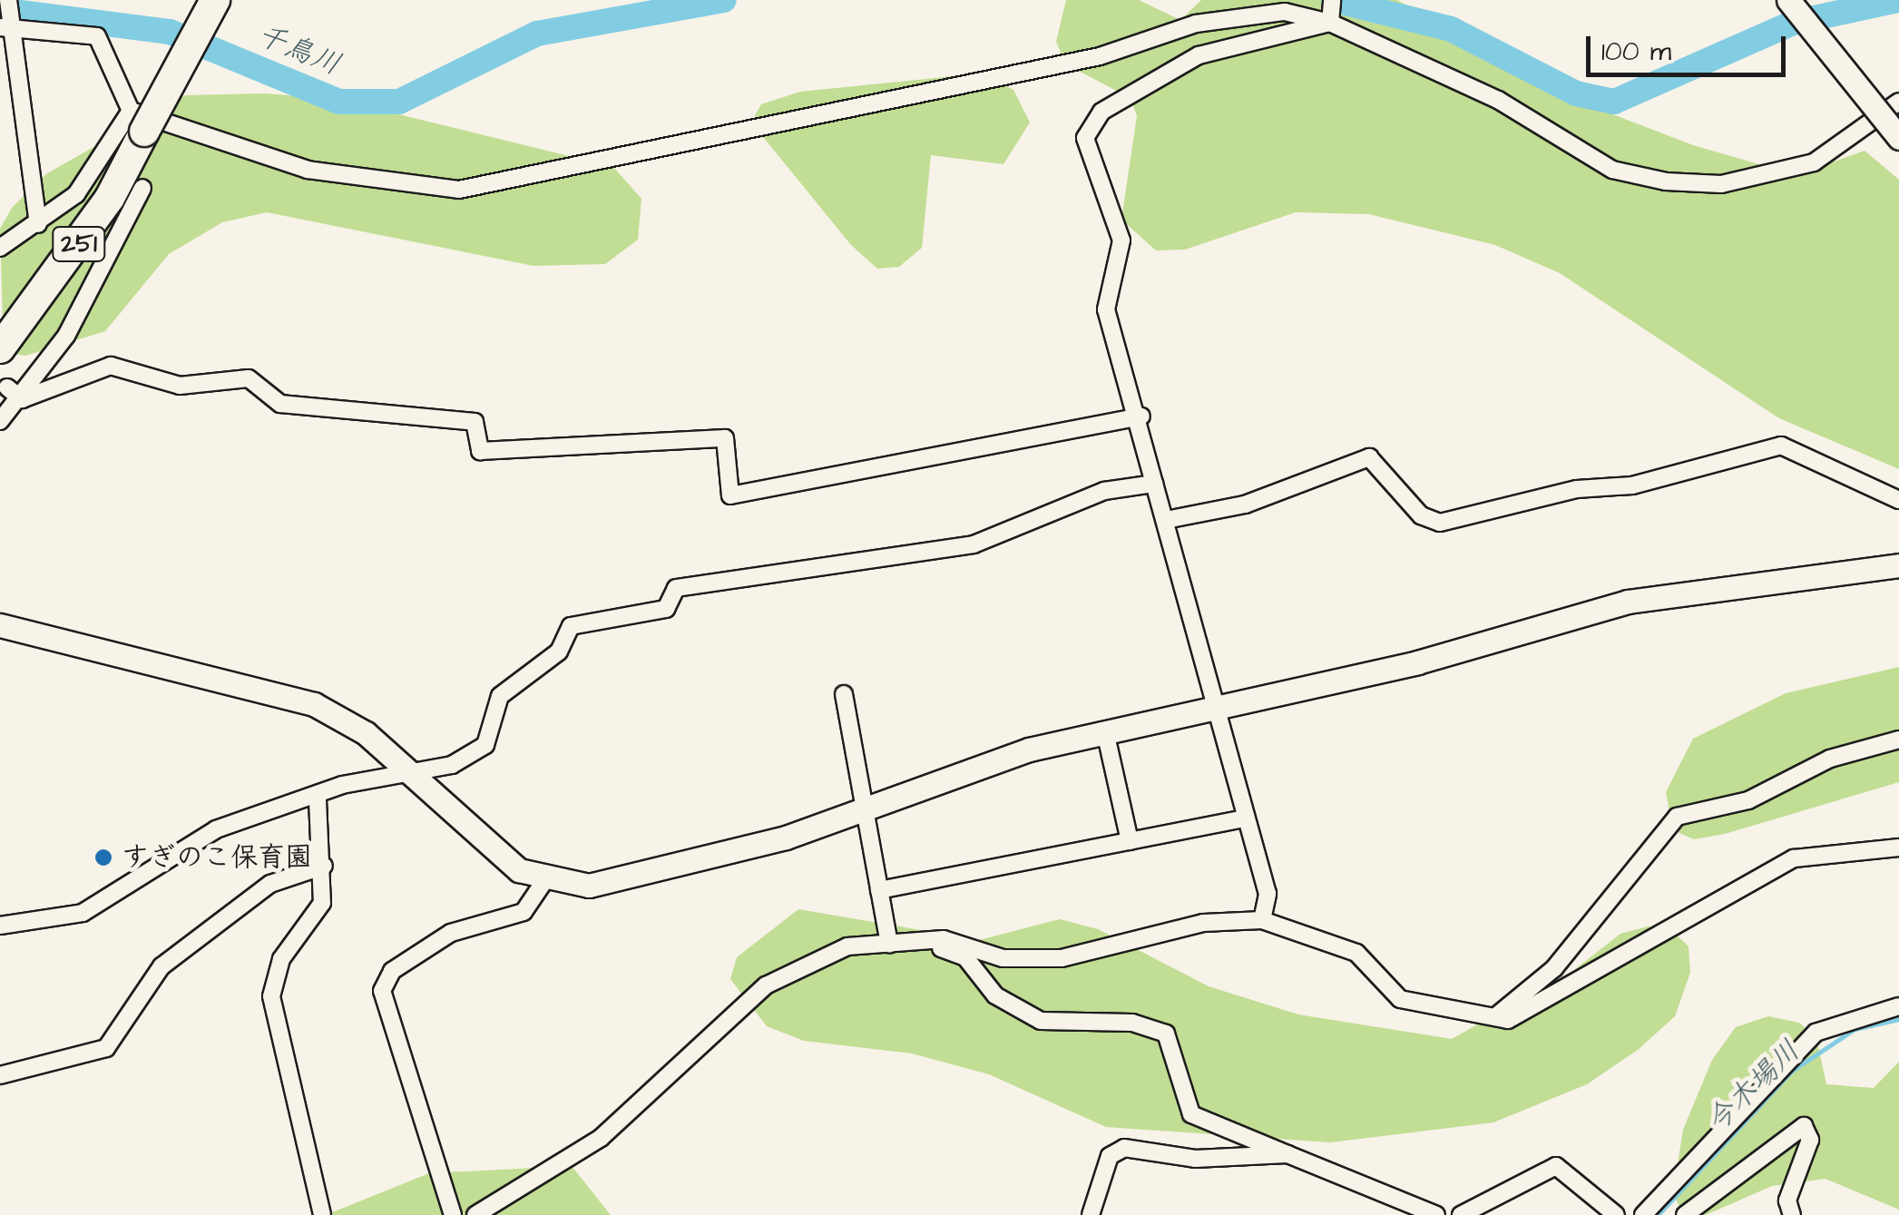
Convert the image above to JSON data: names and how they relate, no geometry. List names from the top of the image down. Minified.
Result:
{"streets":{"highway":["251"]},"water":["千鳥川","今木場川"],"places":["すぎのこ保育園"],"scale_bar":"100 m"}
